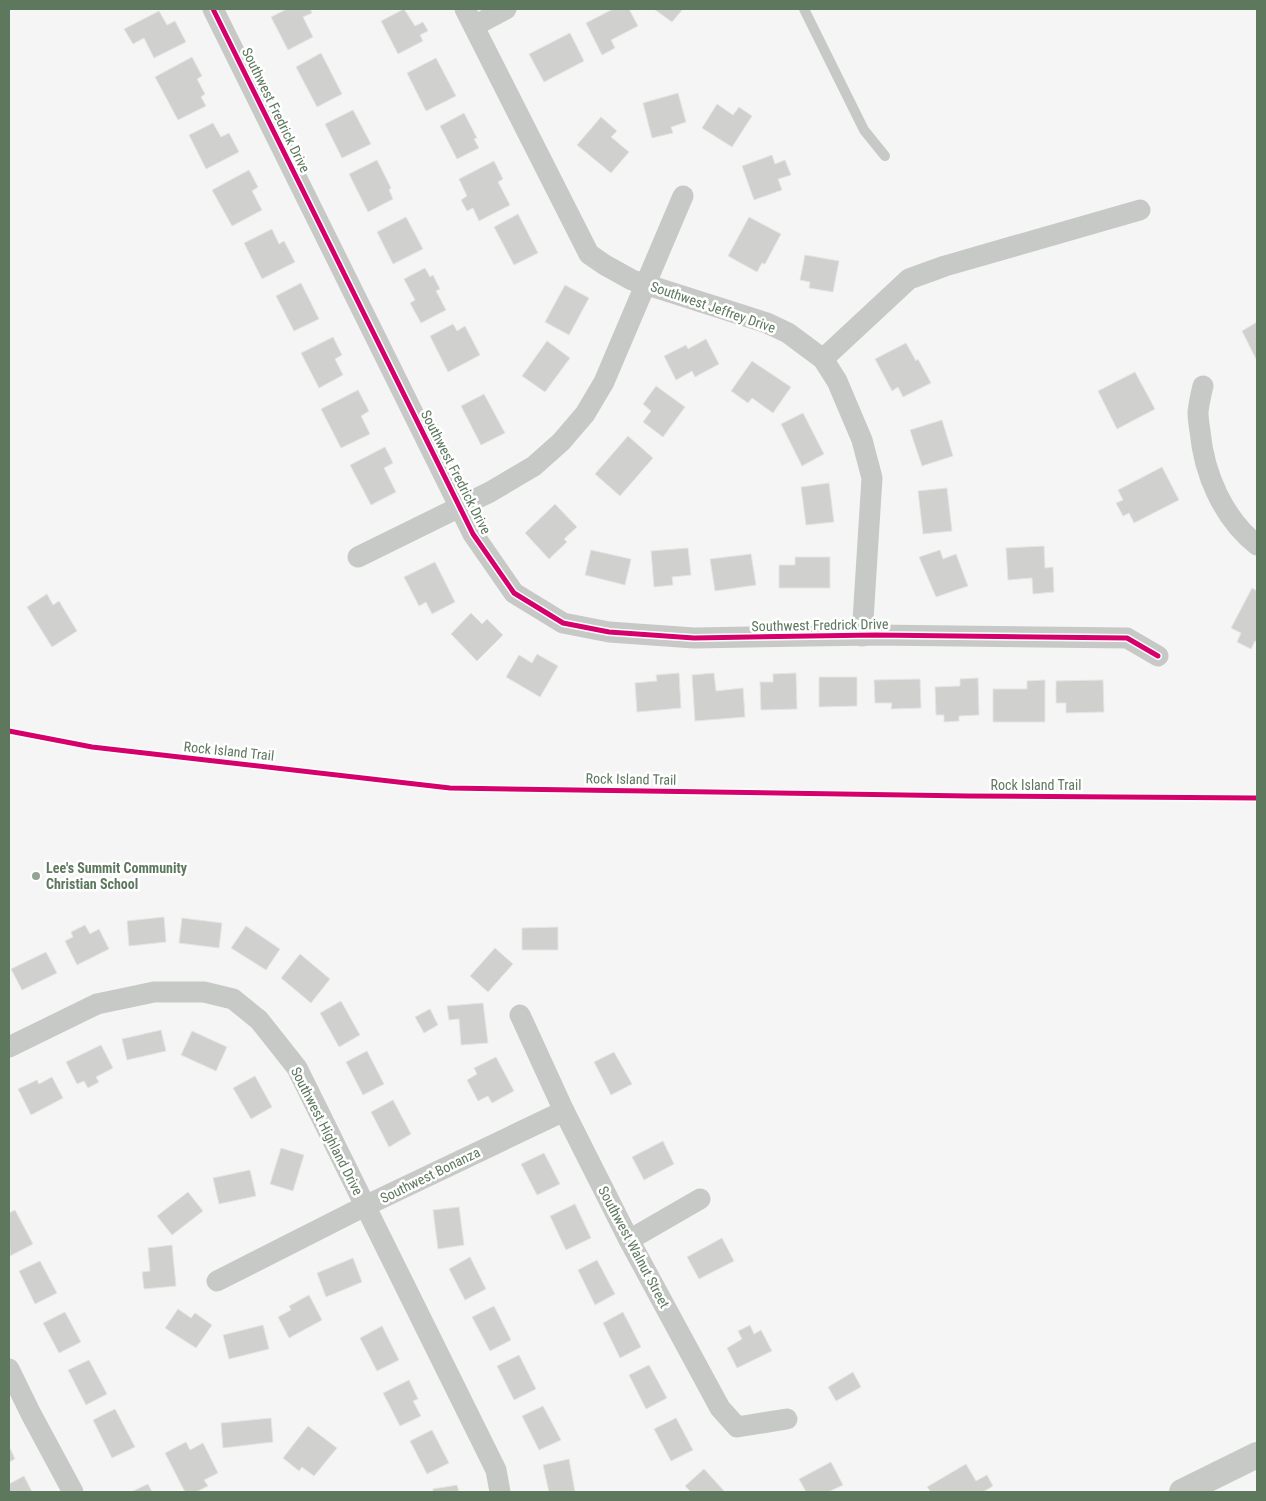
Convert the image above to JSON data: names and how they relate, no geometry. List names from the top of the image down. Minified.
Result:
{"streets":{"street":["Southwest Fredrick Drive","Southwest Jeffrey Drive","Southwest Highland Drive","Southwest Bonanza","Southwest Walnut Street"],"cycle path":["Rock Island Trail"]},"crossings":[["Southwest Fredrick Drive","Southwest Jeffrey Drive"],["Southwest Highland Drive","Southwest Bonanza"],["Southwest Bonanza","Southwest Walnut Street"]],"places":["Lee's Summit Community Christian School"]}
